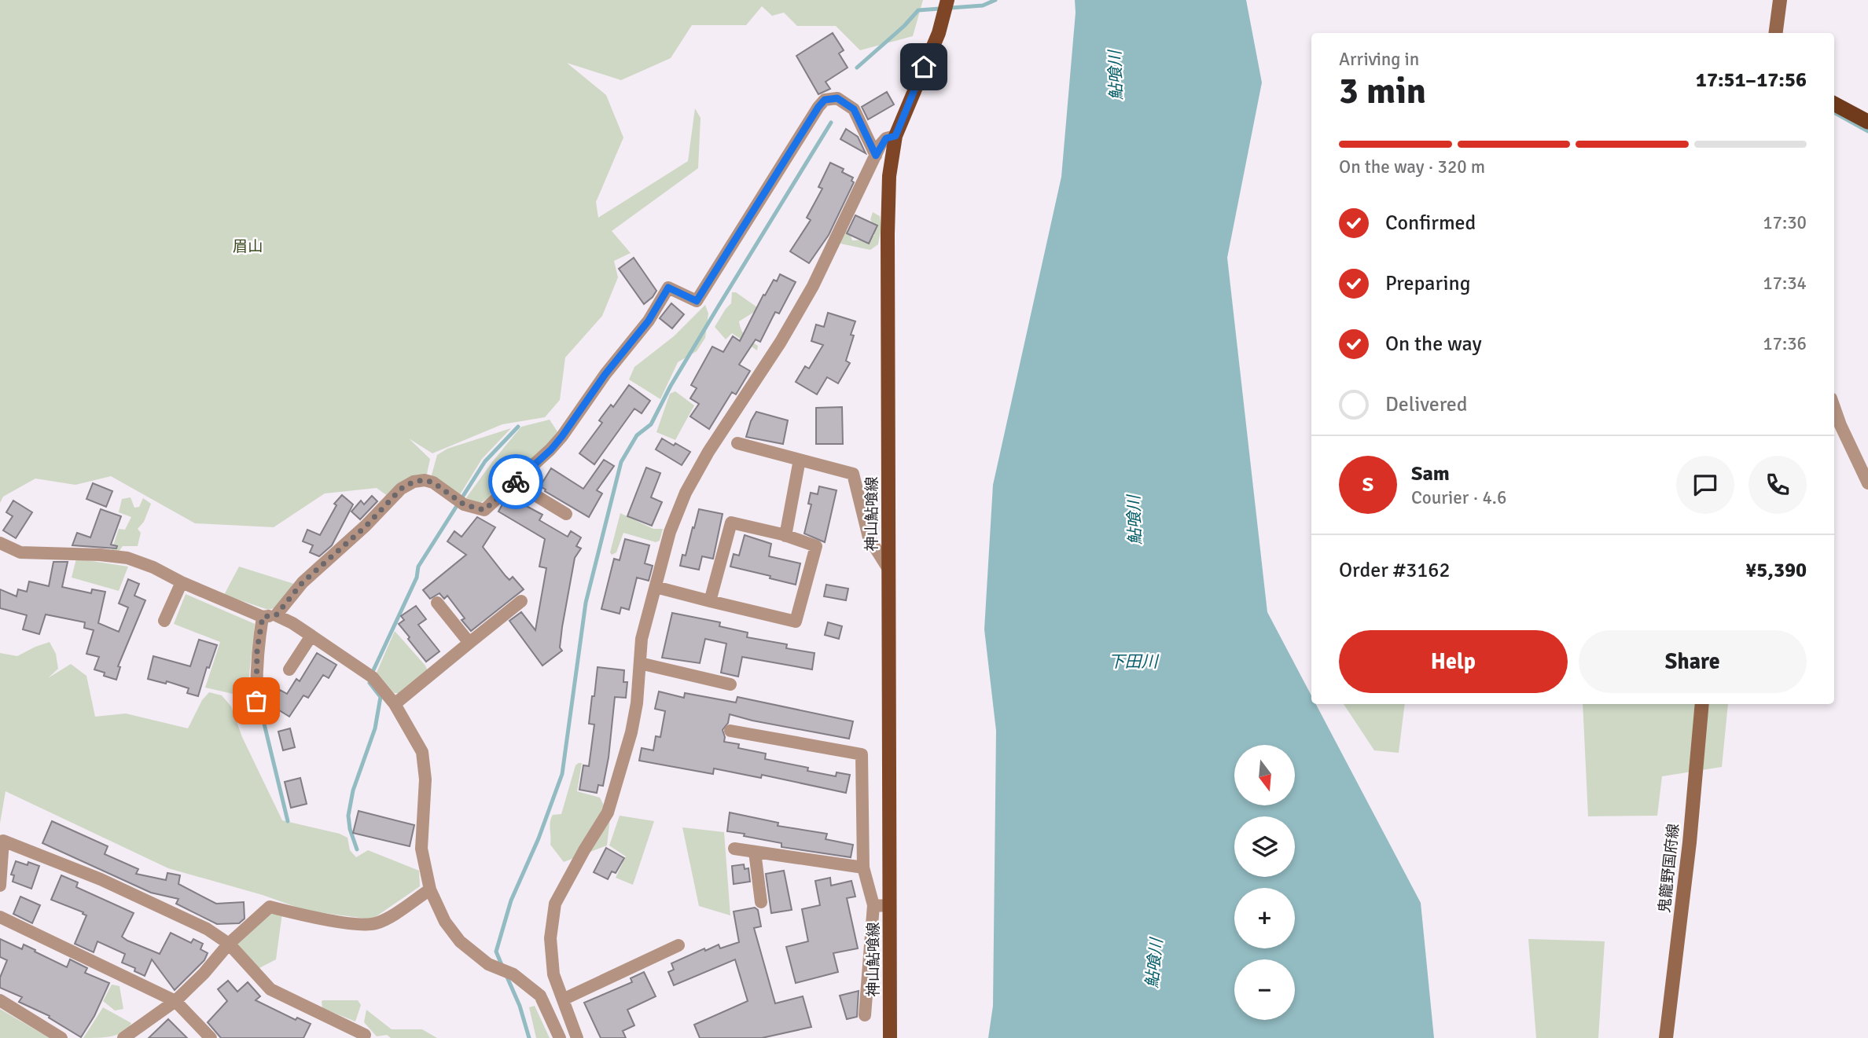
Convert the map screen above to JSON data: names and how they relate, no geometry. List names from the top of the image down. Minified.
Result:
{"streets":{"main road":["神山鮎喰線","鬼籠野国府線"]},"water":["鮎喰川","下田川"],"parks":["眉山"],"north":"bottom","page":{"heading":["3 min","Arriving in","17:51–17:56"],"panel":["Sam","Courier · 4.6","Order #3162","¥5,390"],"bar":"On the way · 320 m","list":[["Confirmed","17:30"],["Preparing","17:34"],["On the way","17:36"],"Delivered"],"round":"S","buttons":["Help","Share"],"map_buttons":["+","−"]}}
